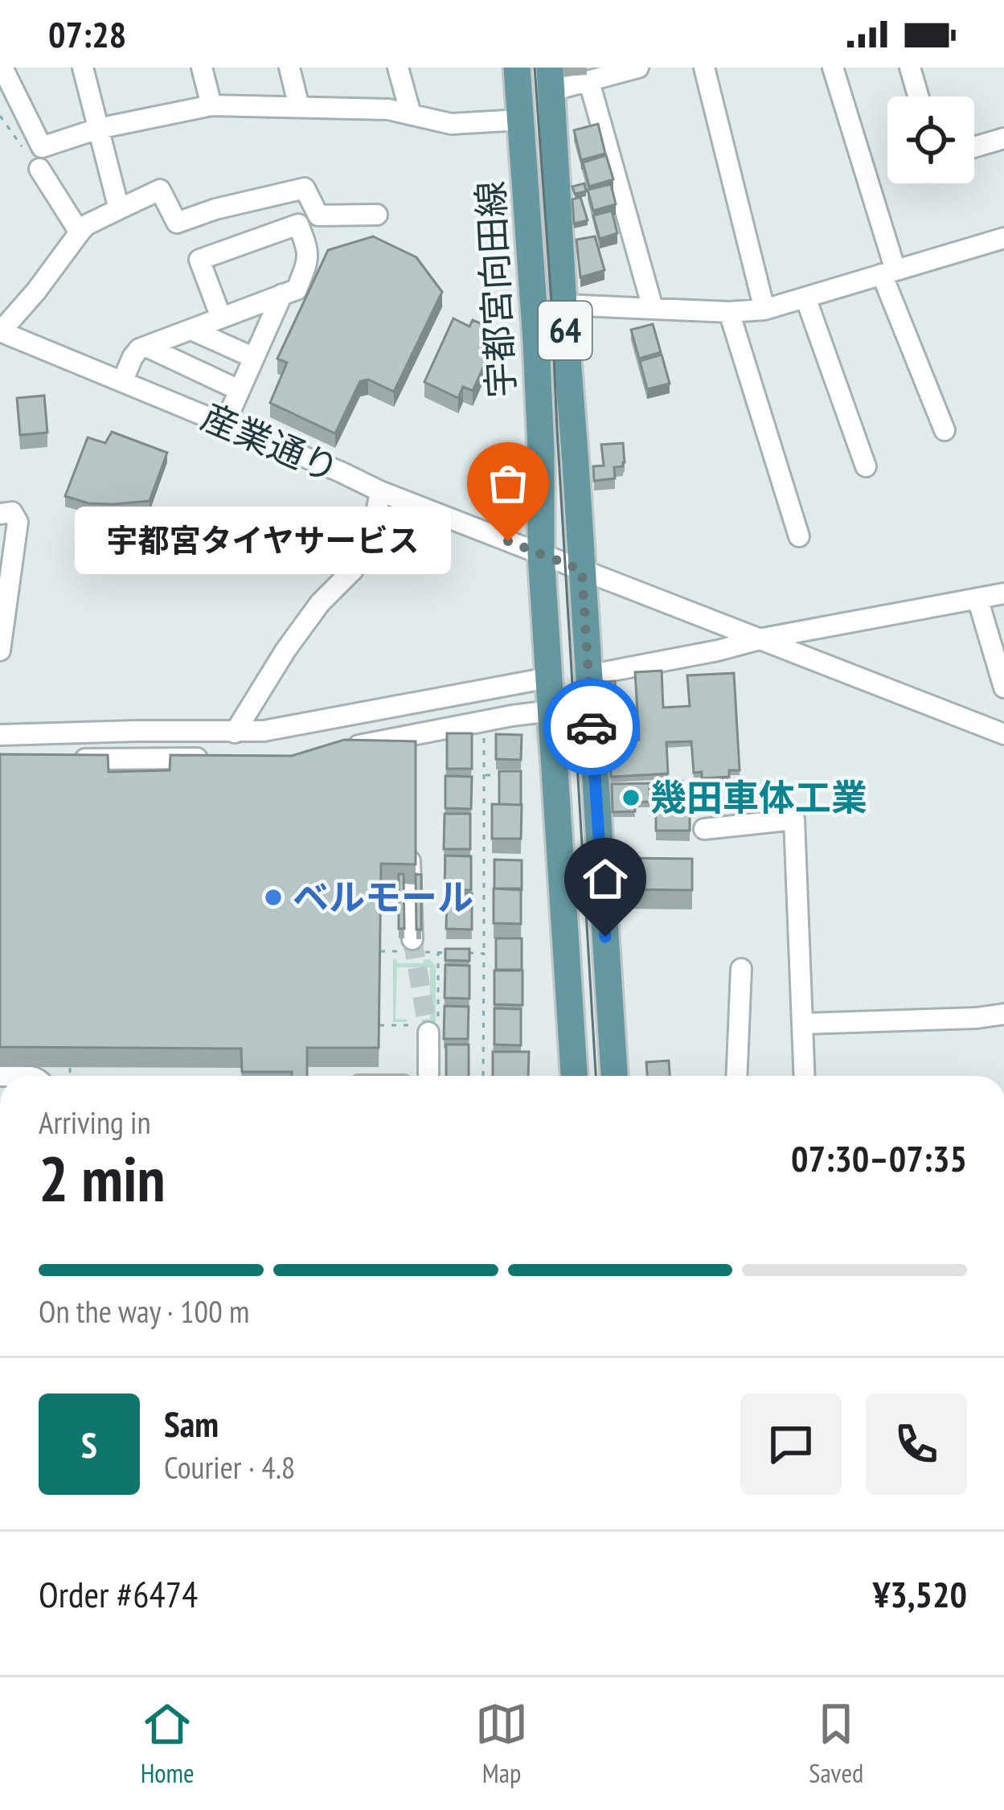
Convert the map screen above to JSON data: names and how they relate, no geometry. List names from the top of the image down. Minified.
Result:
{"streets":{"main road":["宇都宮向田線","64"],"street":["産業通り"]},"crossings":[["宇都宮向田線","産業通り"]],"places":["宇都宮タイヤサービス","幾田車体工業","ベルモール"],"page":{"status":"07:28","bubble":"宇都宮タイヤサービス","heading":["2 min","Arriving in","07:30–07:35"],"panel":["Sam","Courier · 4.8","Order #6474","¥3,520"],"bar":"On the way · 100 m","round":"S","tabs":["Home","Map","Saved"]}}
